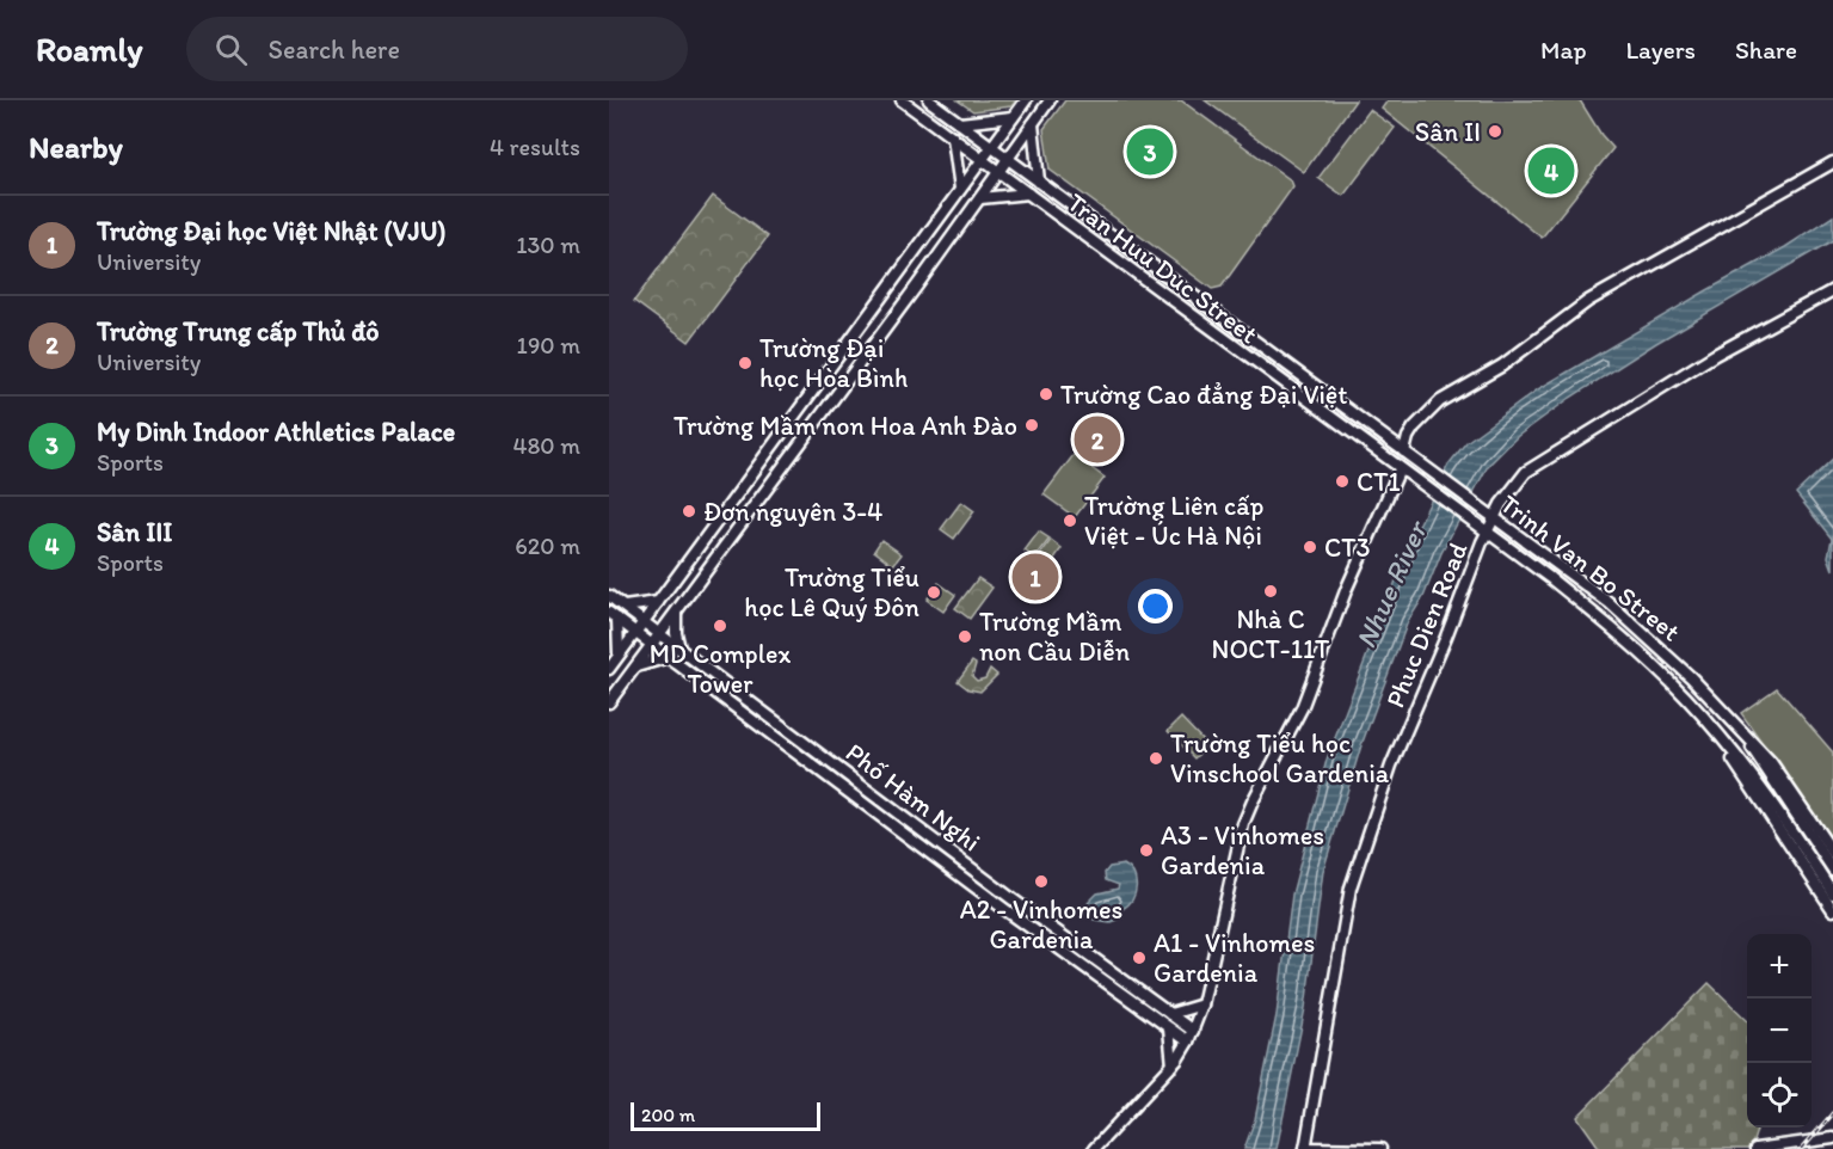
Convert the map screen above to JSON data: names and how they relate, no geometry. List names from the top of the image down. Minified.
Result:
{"streets":{"main road":["Tran Huu Duc Street","Trinh Van Bo Street","Phuc Dien Road","Phố Hàm Nghi"]},"crossings":[["Tran Huu Duc Street","Trinh Van Bo Street"],["Trinh Van Bo Street","Phuc Dien Road"]],"water":["Nhue River"],"places":["Sân II","Trường Đại học Hòa Bình","Trường Cao đẳng Đại Việt","Trường Mầm non Hoa Anh Đào","CT1","Đơn nguyên 3-4","Trường Liên cấp Việt - Úc Hà Nội","CT3","Nhà C NOCT-11T","Trường Tiểu học Lê Quý Đôn","MD Complex Tower","Trường Mầm non Cầu Diễn","Trường Tiểu học Vinschool Gardenia","A3 - Vinhomes Gardenia","A2 - Vinhomes Gardenia","A1 - Vinhomes Gardenia"],"scale_bar":"200 m","page":{"header":"Roamly","search":"Search here","nav":["Map","Layers","Share"],"heading":["Nearby","4 results"],"pins":["3","4","2","1"],"list":[{"mark":"1","name":"Trường Đại học Việt Nhật (VJU)","note":"University","value":"130 m"},{"mark":"2","name":"Trường Trung cấp Thủ đô","note":"University","value":"190 m"},{"mark":"3","name":"My Dinh Indoor Athletics Palace","note":"Sports","value":"480 m"},{"mark":"4","name":"Sân III","note":"Sports","value":"620 m"}],"map_buttons":["+","−"],"scale":"200 m"}}
